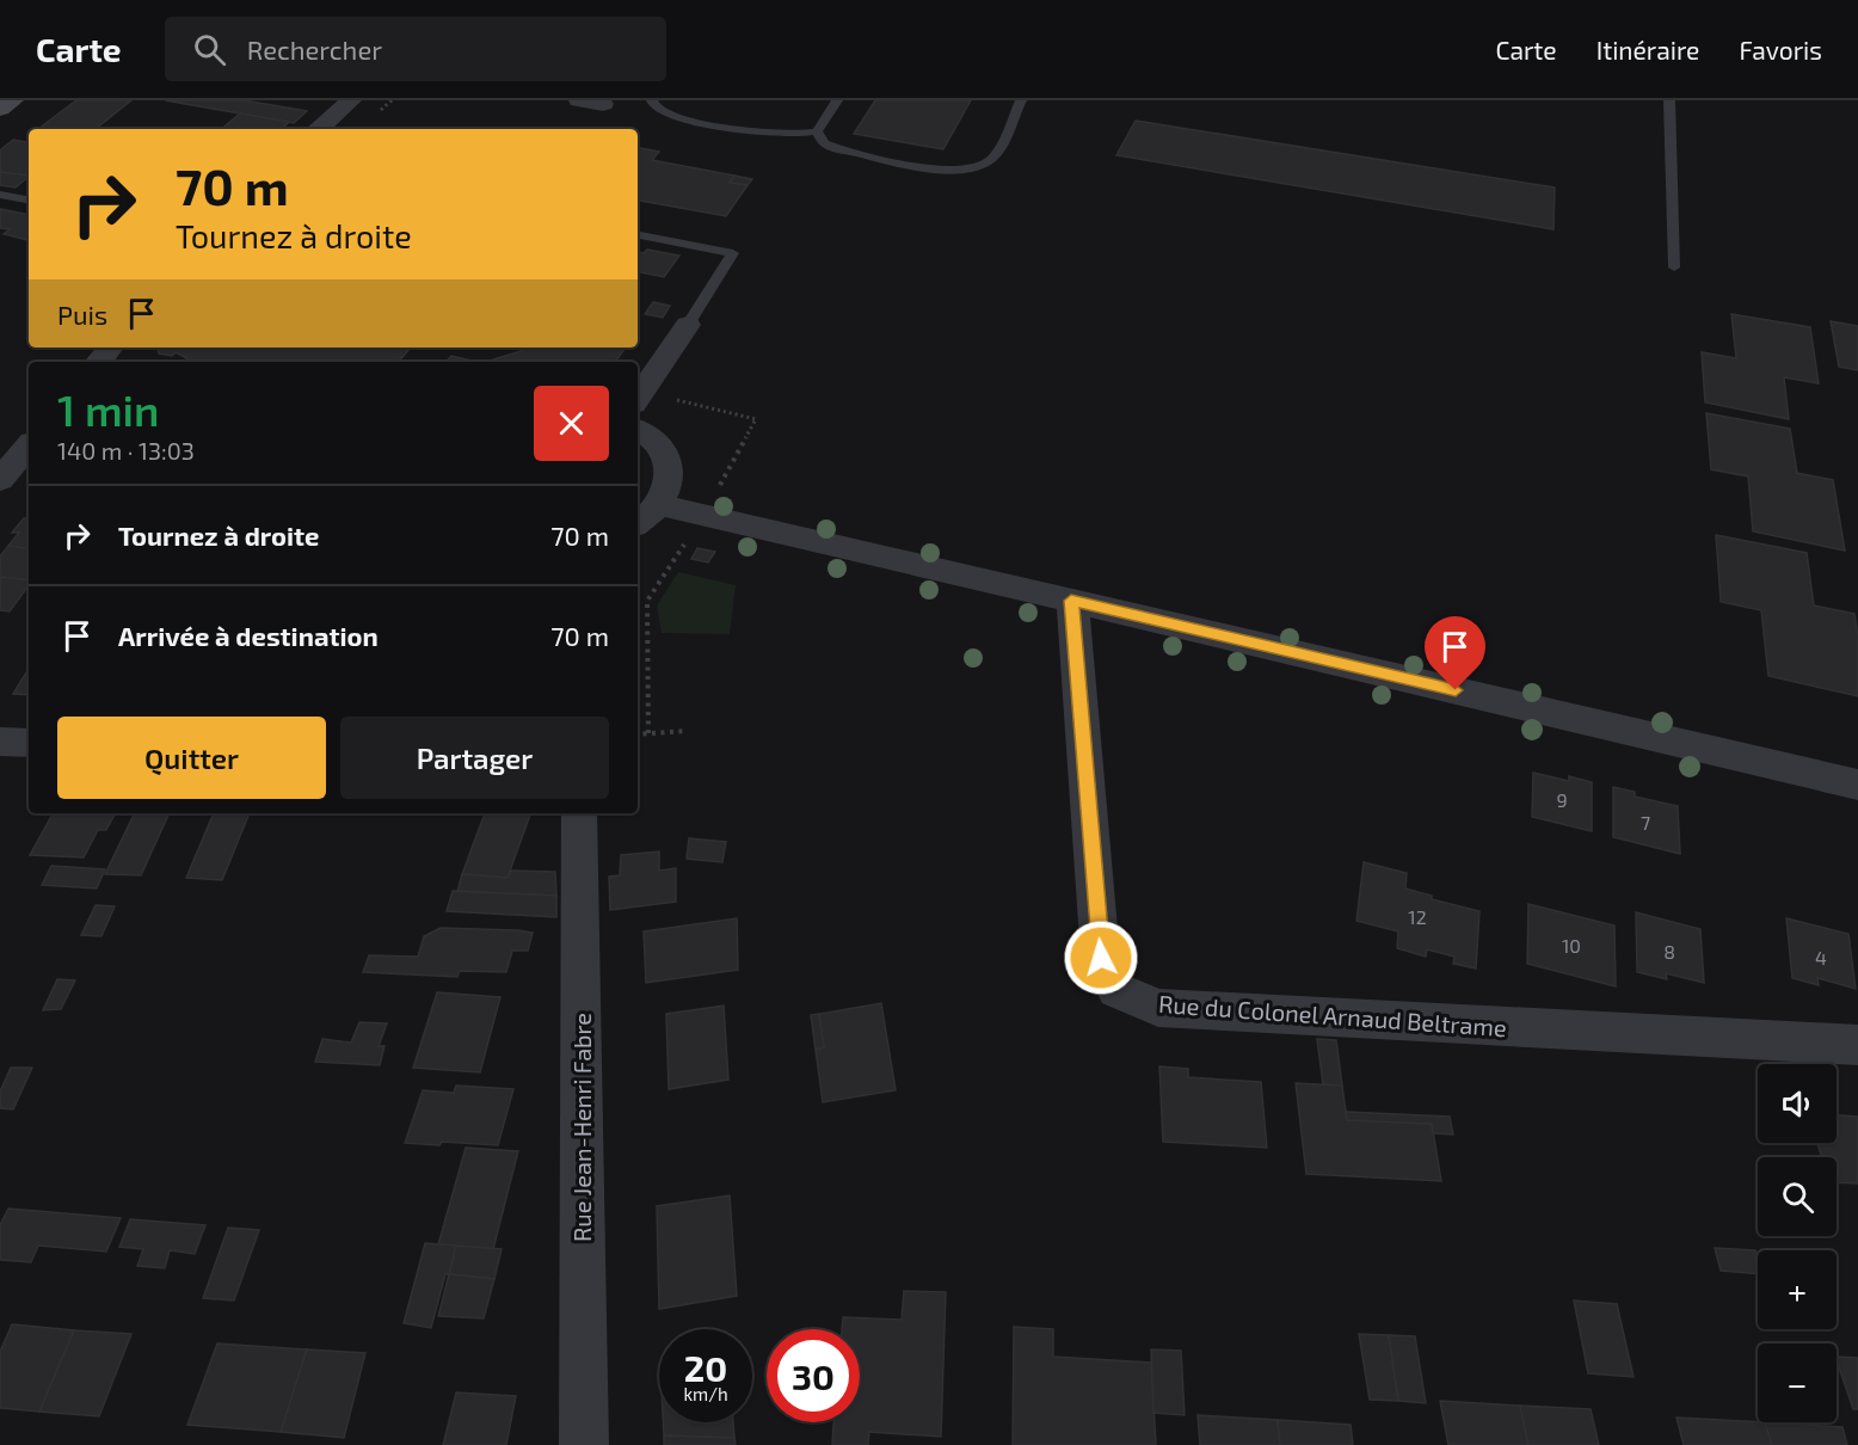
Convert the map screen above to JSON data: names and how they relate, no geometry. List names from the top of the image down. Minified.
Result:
{"streets":{"street":["Rue du Colonel Arnaud Beltrame","Rue Jean-Henri Fabre"]},"house_numbers":["9","7","12","10","8","4"],"page":{"header":"Carte","search":"Rechercher","nav":["Carte","Itinéraire","Favoris"],"turn":["70 m","Tournez à droite"],"then":"Puis","heading":["1 min","140 m · 13:03"],"list":[{"name":"Tournez à droite","value":"70 m"},{"name":"Arrivée à destination","value":"70 m"}],"buttons":["Quitter","Partager"],"map_buttons":["+","−"],"speed":"20 km/h","limit":"30"}}
